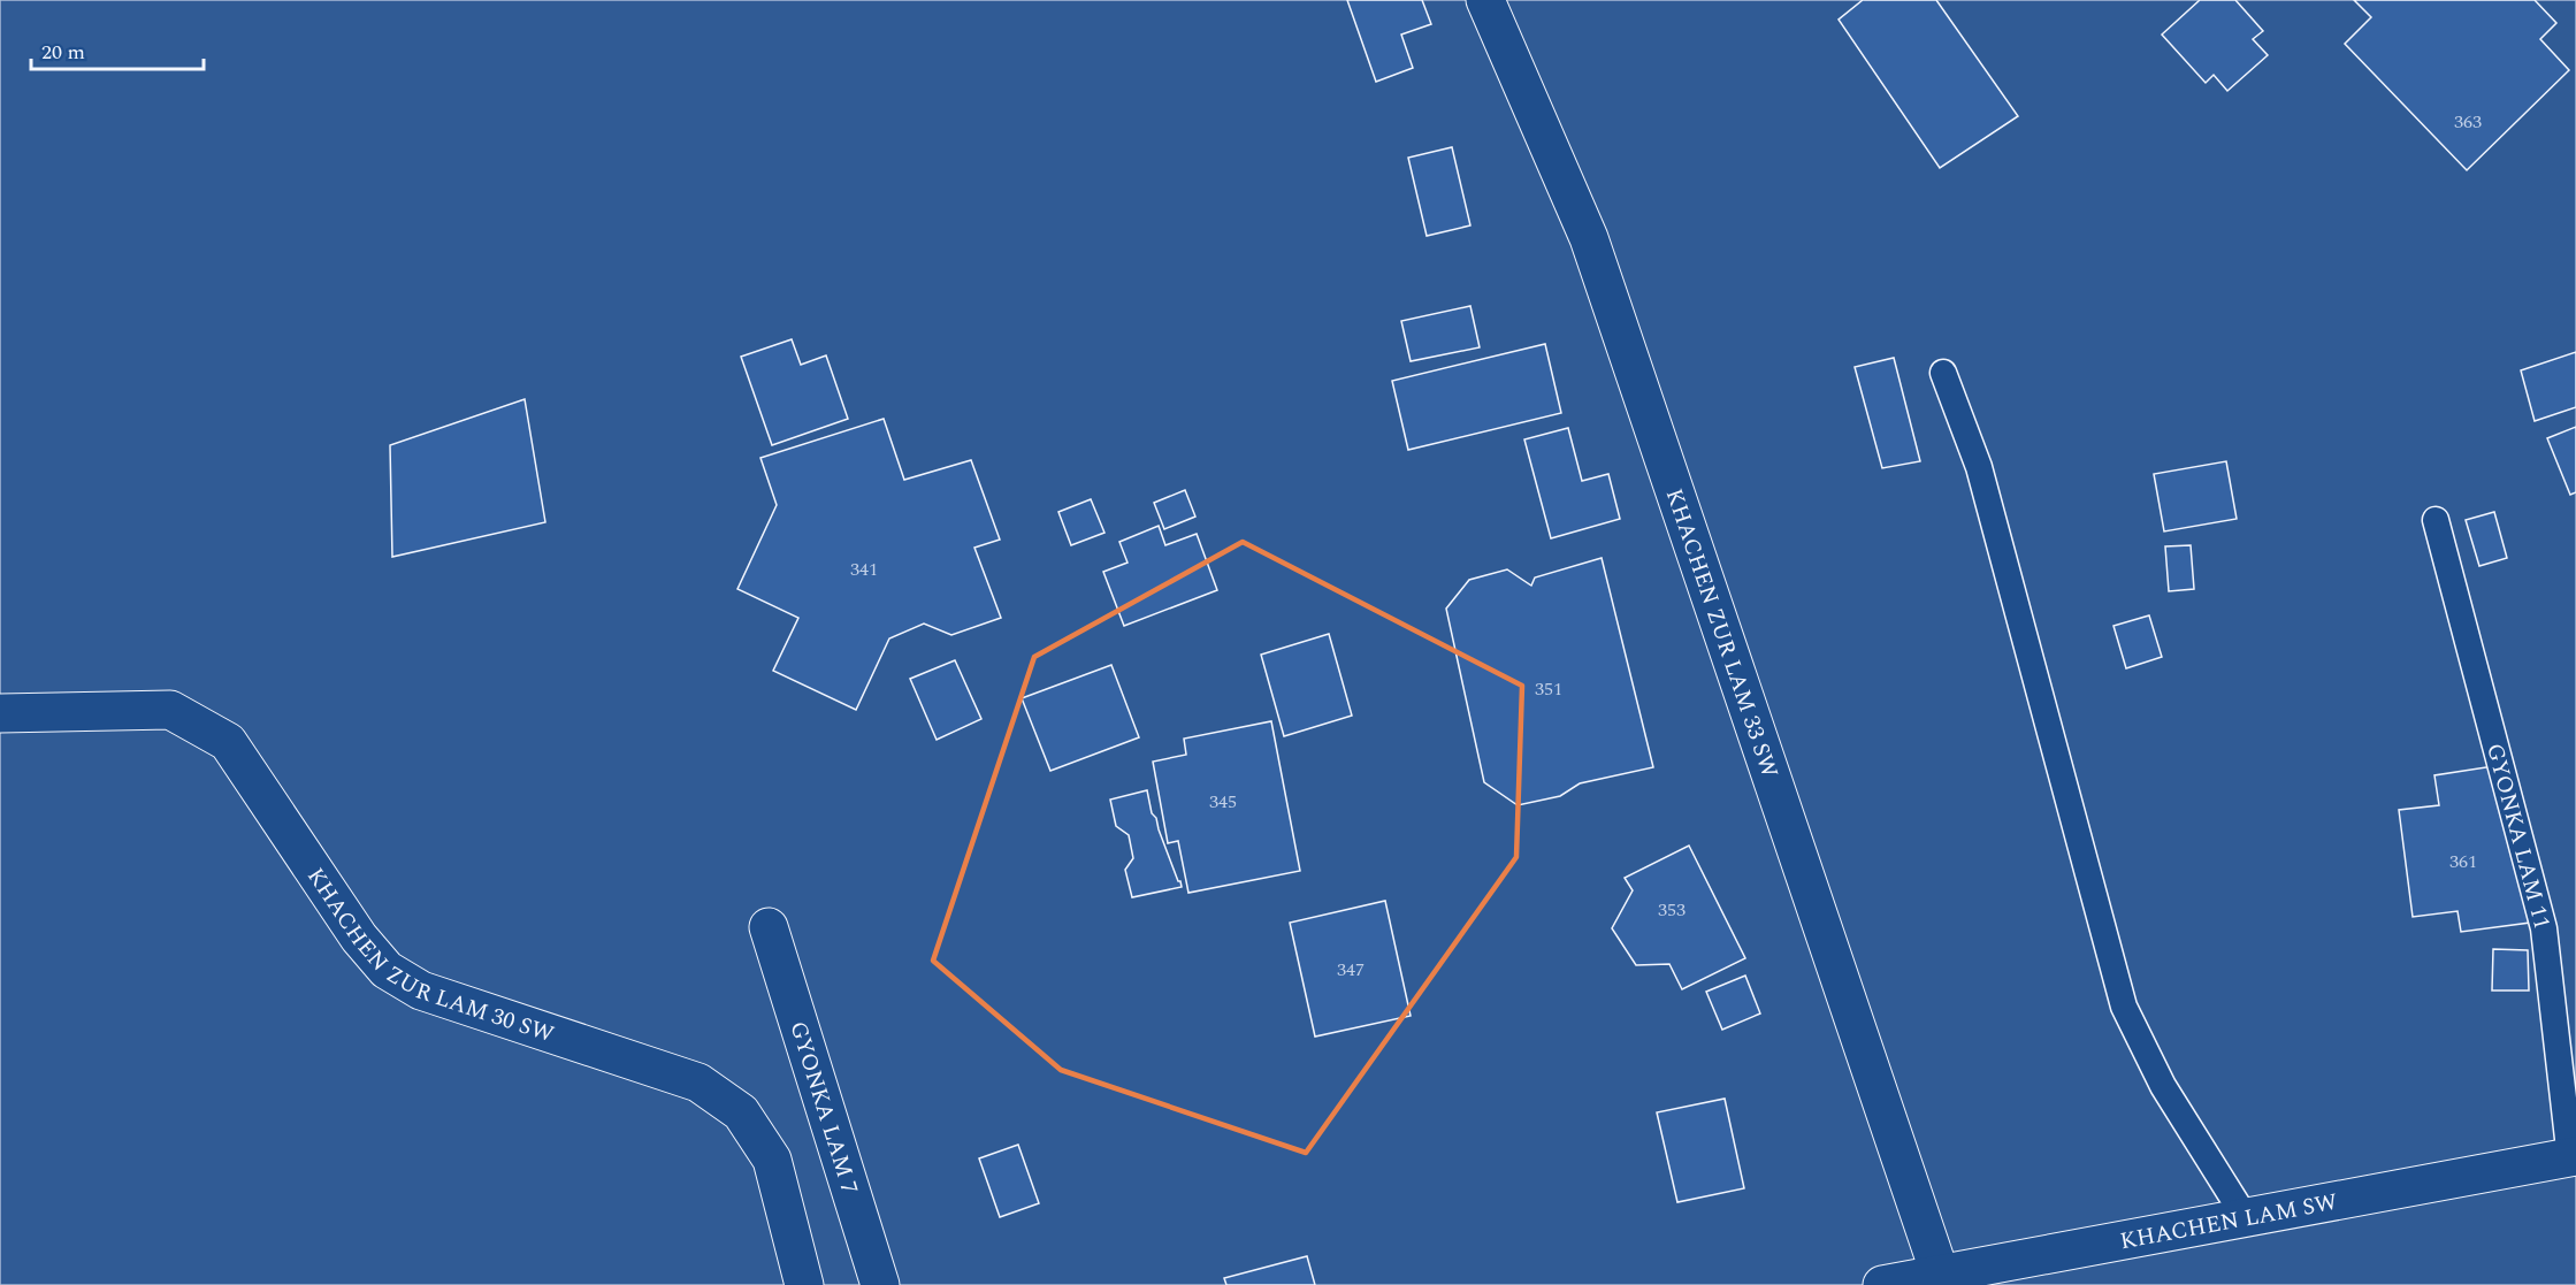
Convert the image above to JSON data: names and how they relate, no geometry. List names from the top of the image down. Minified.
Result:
{"streets":{"street":["KHACHEN ZUR LAM 33 SW","KHACHEN ZUR LAM 30 SW","GYONKA LAM 7","KHACHEN LAM SW"],"lane":["GYONKA LAM 11"]},"crossings":[["KHACHEN ZUR LAM 33 SW","KHACHEN LAM SW"],["GYONKA LAM 11","KHACHEN LAM SW"]],"house_numbers":["363","341","351","345","361","353","347"],"scale_bar":"20 m"}
